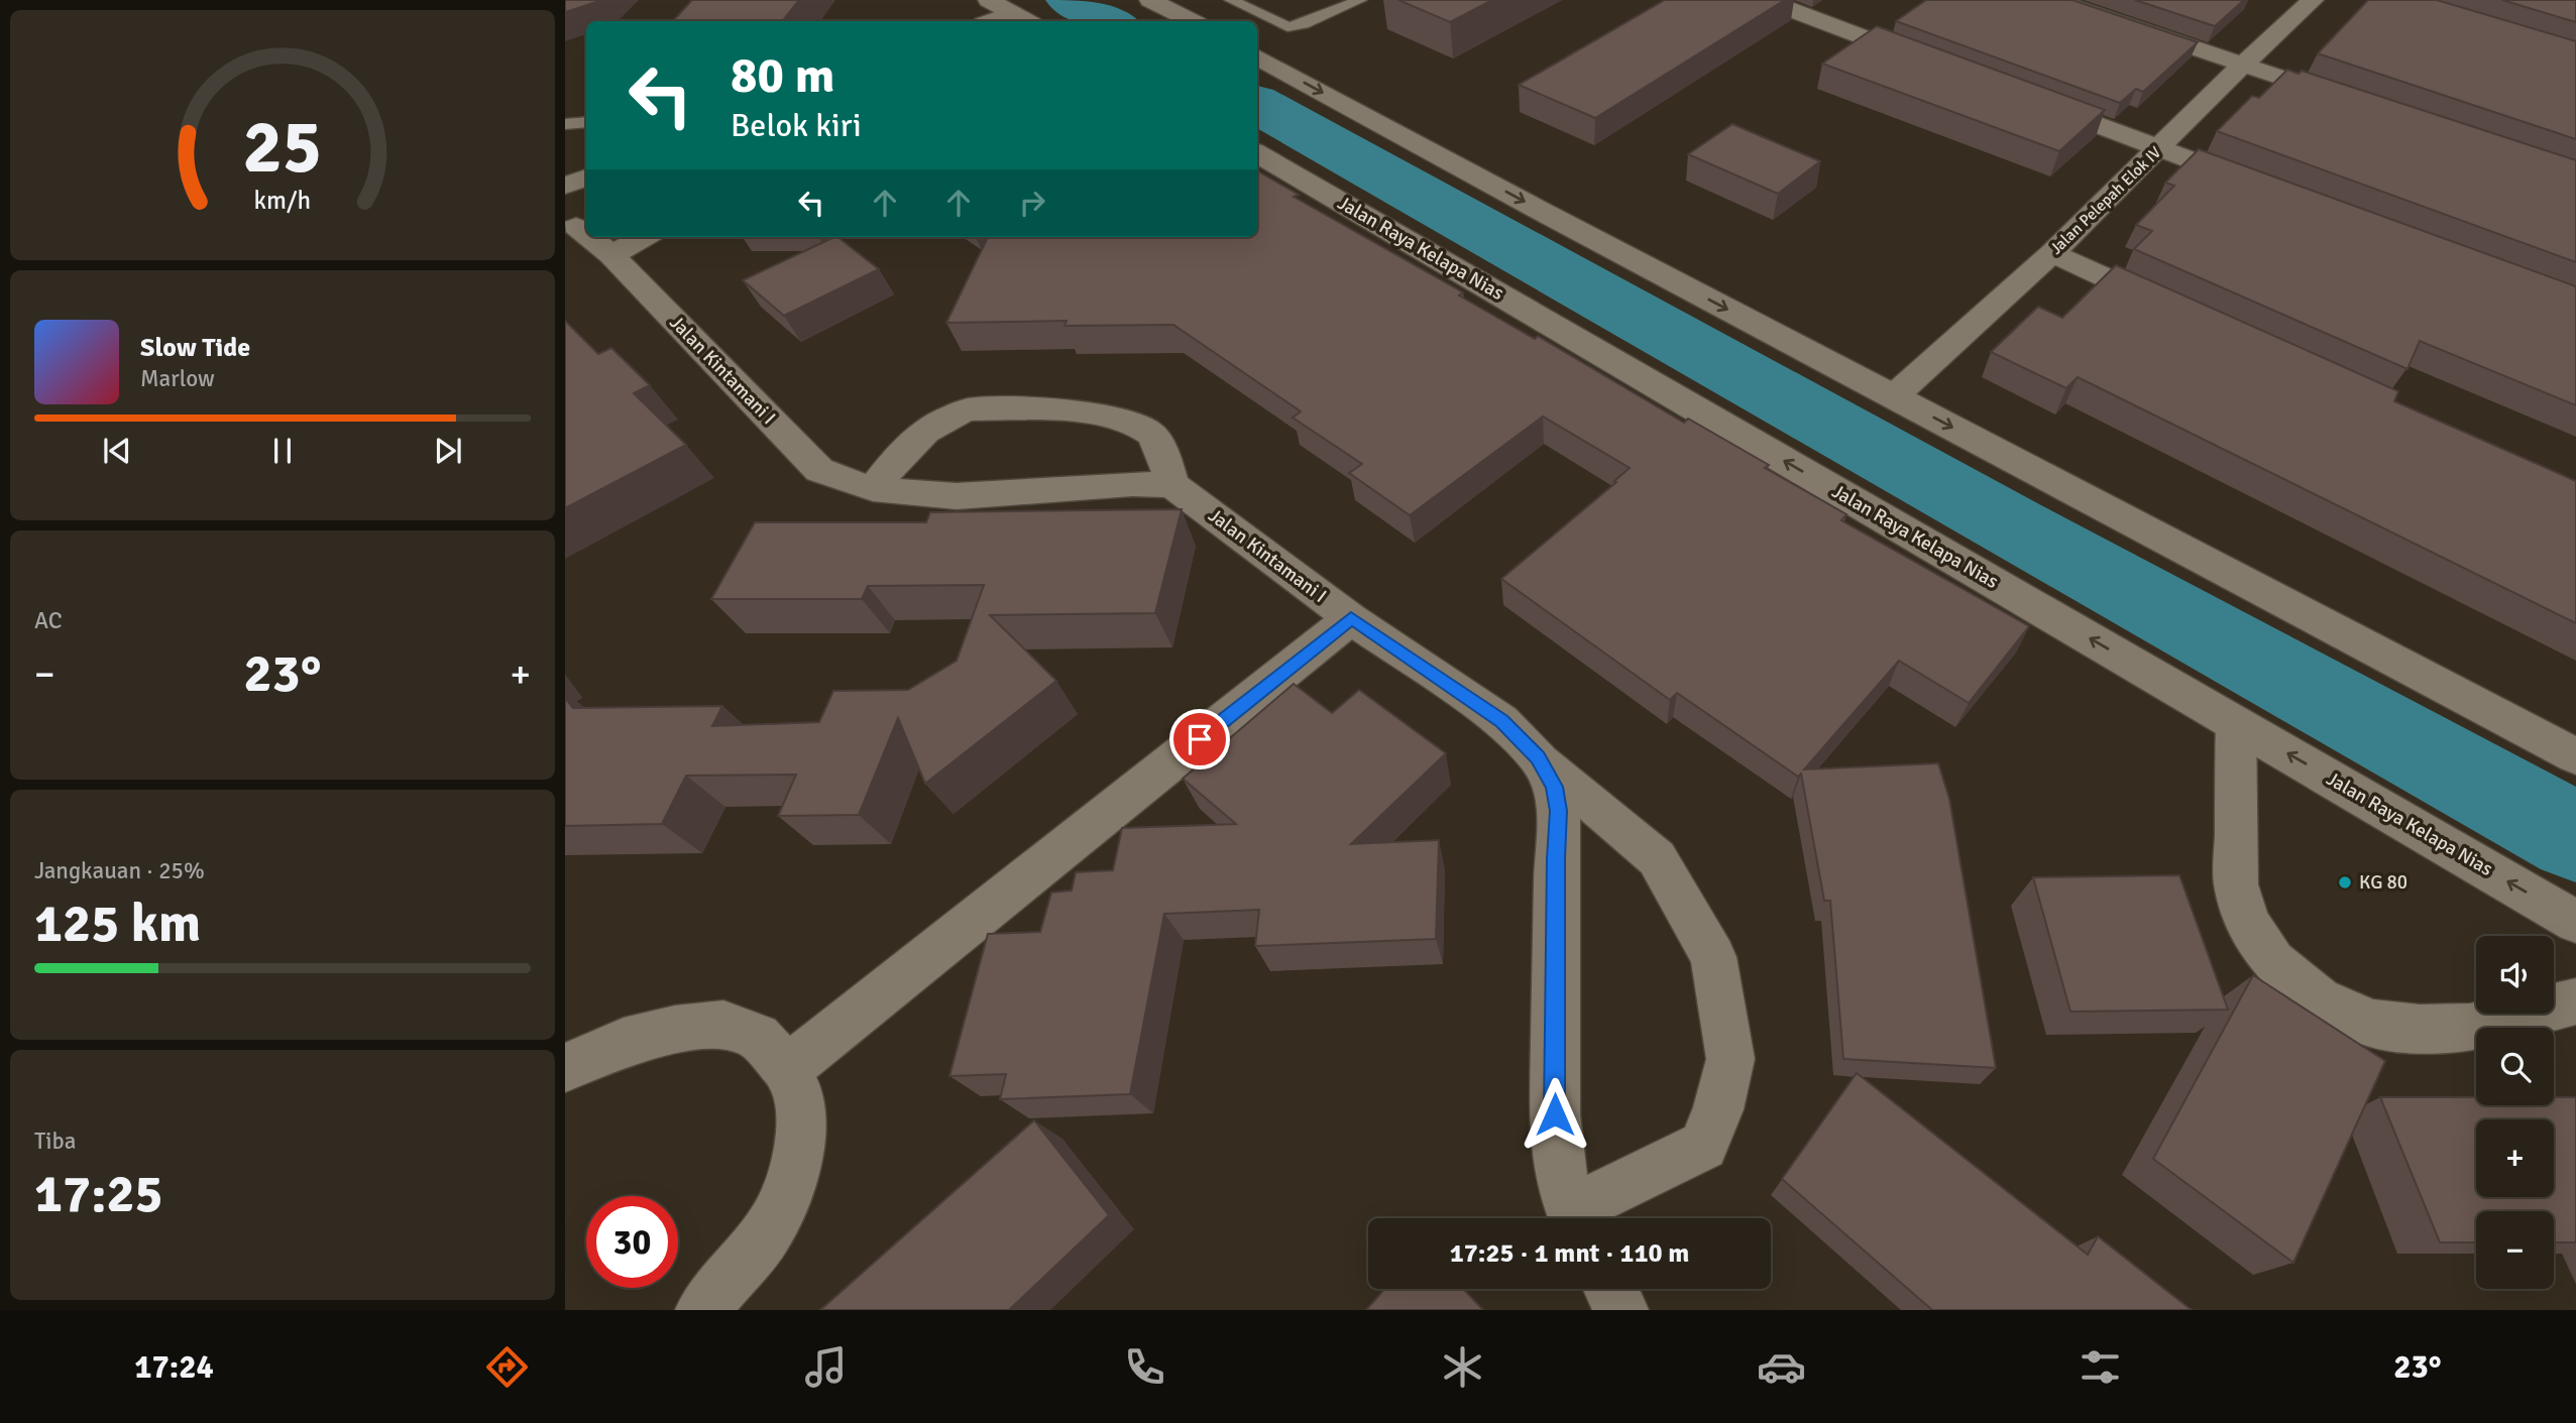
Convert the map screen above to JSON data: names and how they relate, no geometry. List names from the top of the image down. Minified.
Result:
{"streets":{"street":["Jalan Pelepah Elok IV","Jalan Raya Kelapa Nias","Jalan Kintamani I"]},"places":["KG 80"],"page":{"turn":["80 m","Belok kiri"],"song":["Slow Tide","Marlow"],"tile":["AC",["Jangkauan · 25%","125 km"],["Tiba","17:25"]],"heat":["−","23°","+"],"map_buttons":["+","−"],"limit":"30","trip":"17:25 · 1 mnt · 110 m","tabs":["17:24","23°"],"gauge":["25","km/h"]}}
